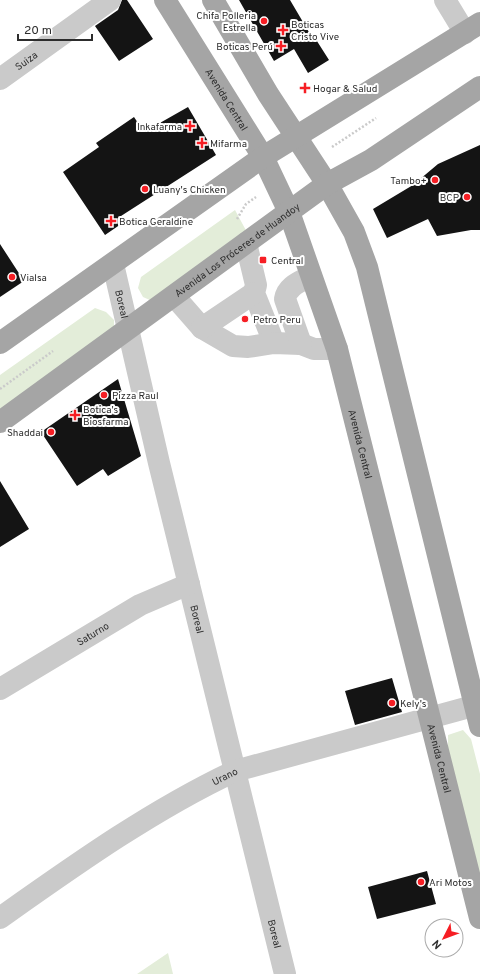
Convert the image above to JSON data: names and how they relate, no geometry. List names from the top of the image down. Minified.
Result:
{"streets":{"main road":["Avenida Central","Avenida Los Próceres de Huandoy"],"street":["Suiza","Boreal","Saturno","Urano"]},"crossings":[["Avenida Central","Avenida Los Próceres de Huandoy"],["Avenida Central","Urano"],["Avenida Los Próceres de Huandoy","Boreal"],["Boreal","Saturno"],["Boreal","Urano"]],"places":{"other":["Chifa Polleria Estrella","Tambo+","Luany's Chicken","BCP","Vialsa","Petro Peru","Pizza Raul","Shaddai","Kely's","Ari Motos"],"health":["Boticas Cristo Vive","Boticas Perú","Hogar & Salud","Inkafarma","Mifarma","Botica Geraldine","Botica's Biosfarma"],"transit":["Central"]},"scale_bar":"20 m","north":"bottom left"}
